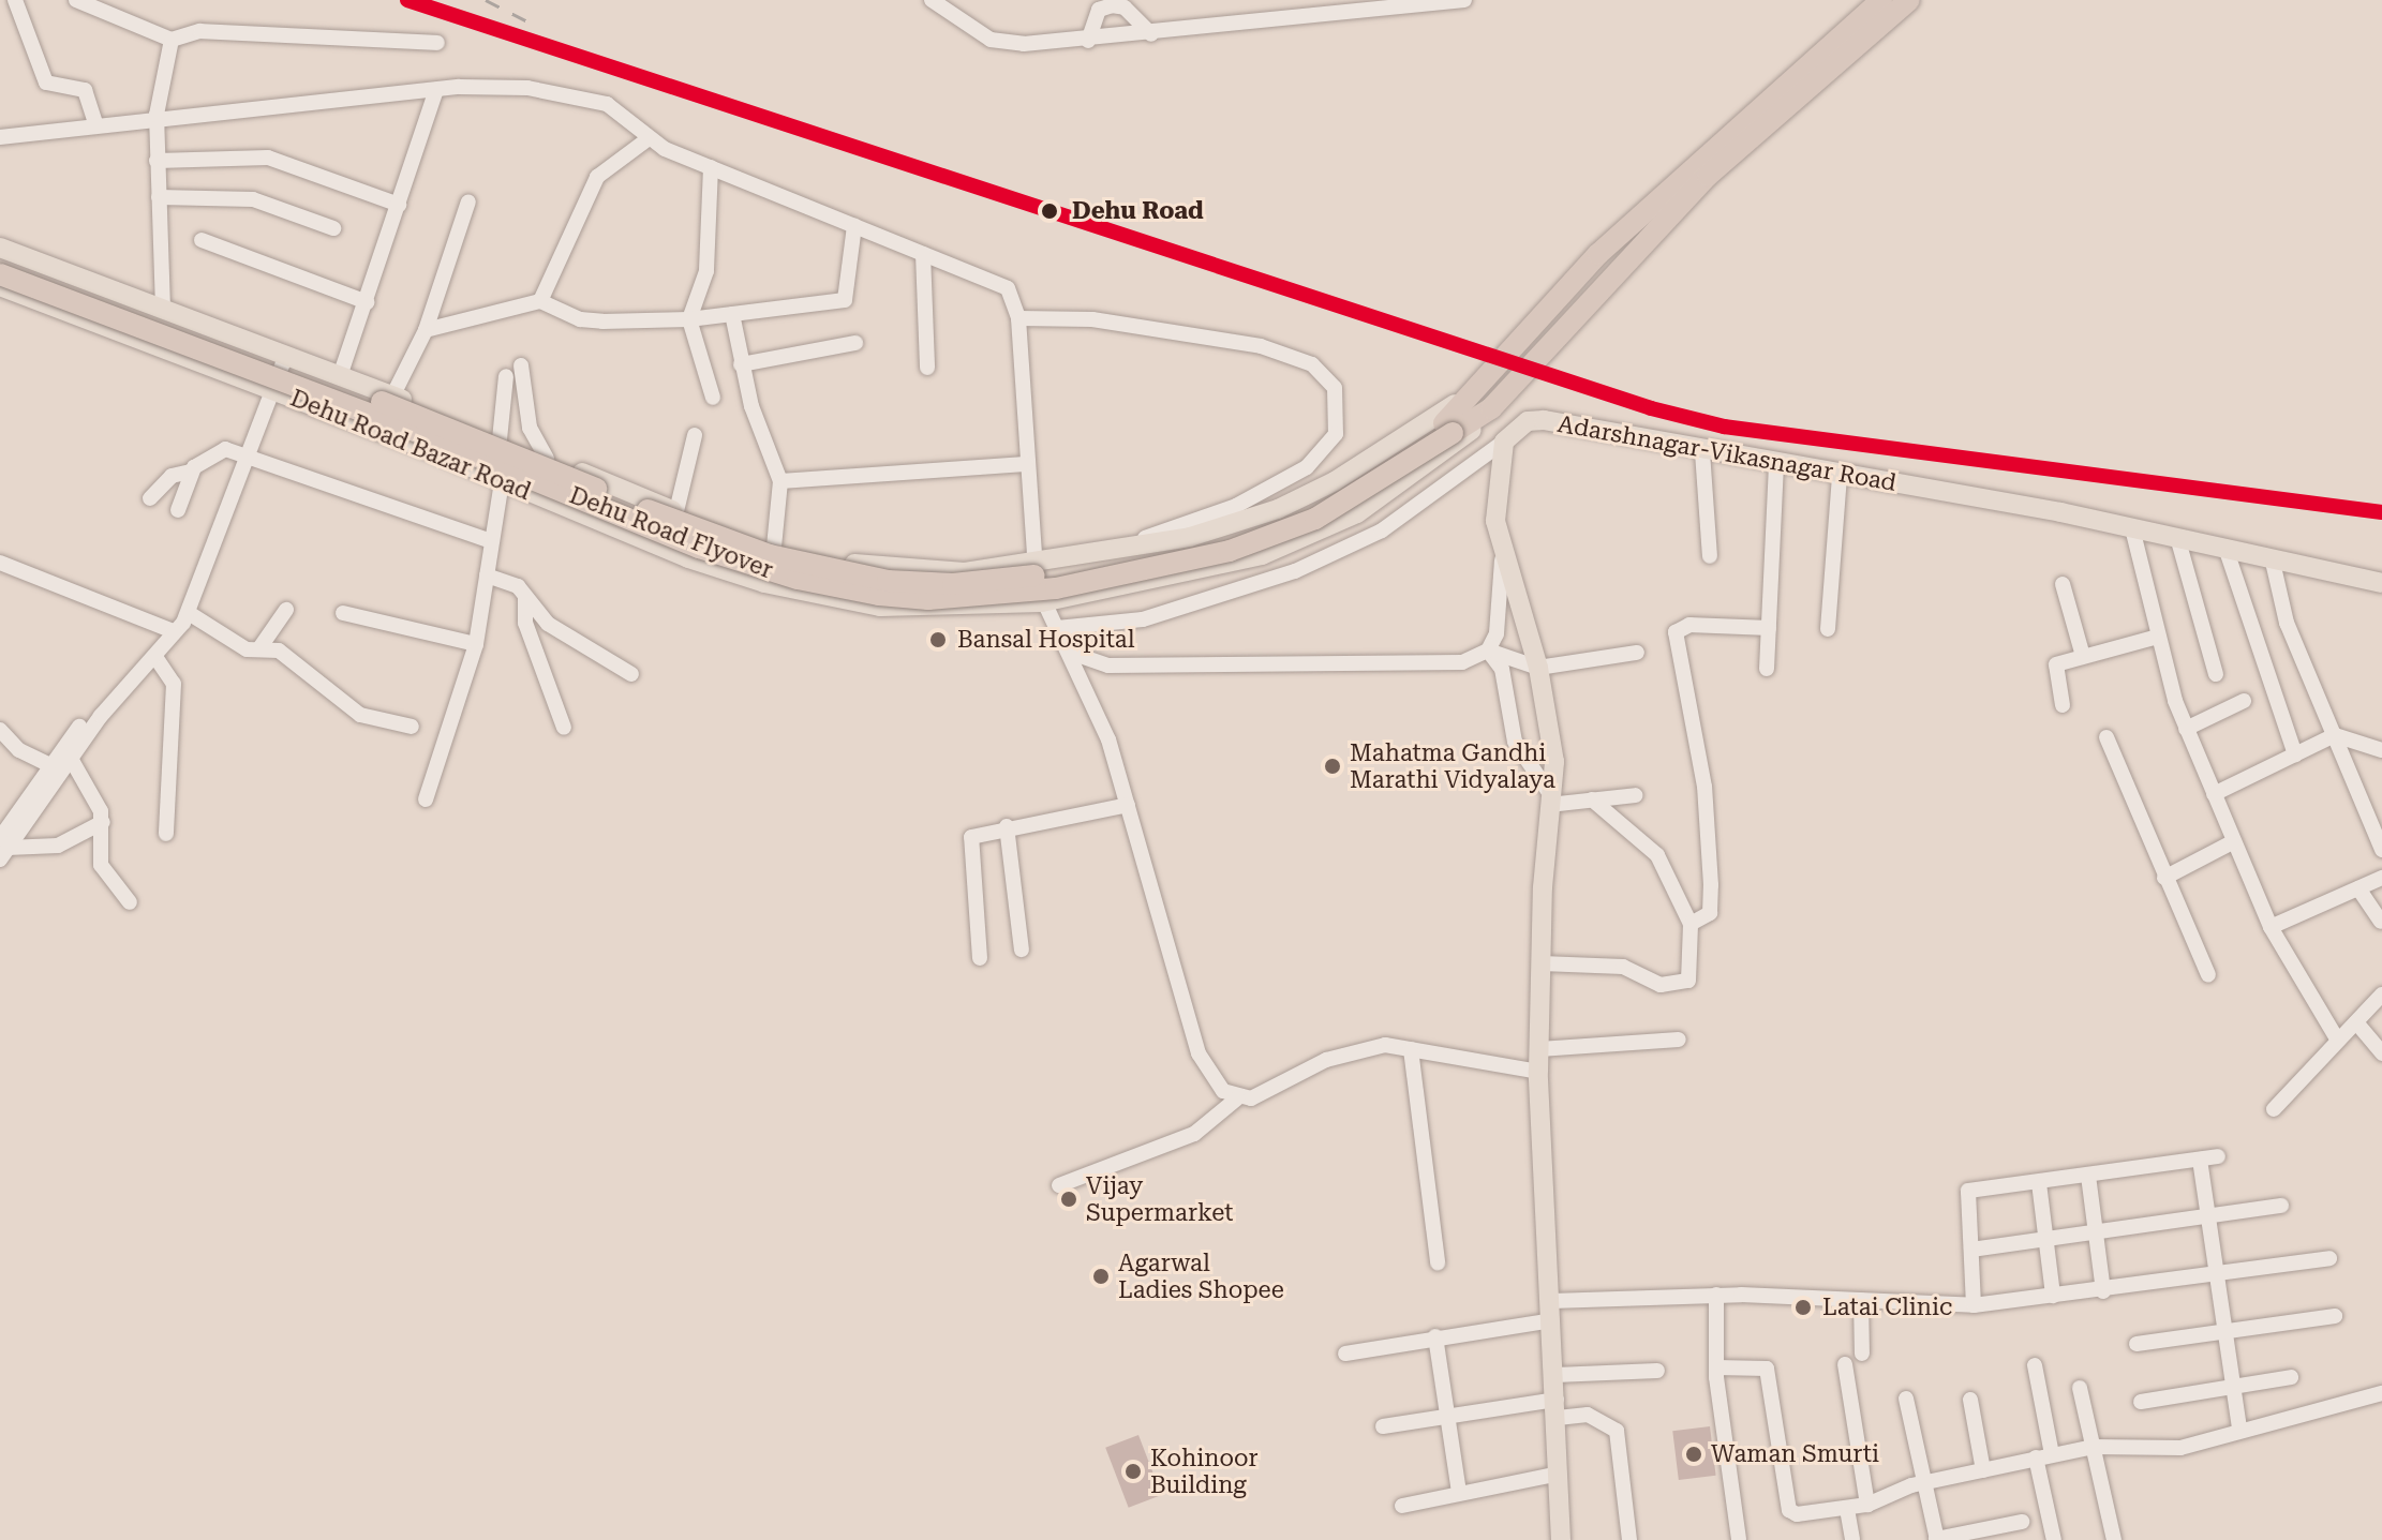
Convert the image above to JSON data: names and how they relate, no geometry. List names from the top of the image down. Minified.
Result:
{"streets":{"highway":["Dehu Road Flyover"],"main road":["Dehu Road Bazar Road","Adarshnagar-Vikasnagar Road"]},"crossings":[["Dehu Road Bazar Road","Dehu Road Flyover"]],"places":["Dehu Road","Bansal Hospital","Mahatma Gandhi Marathi Vidyalaya","Vijay Supermarket","Agarwal Ladies Shopee","Latai Clinic","Waman Smurti","Kohinoor Building"]}
